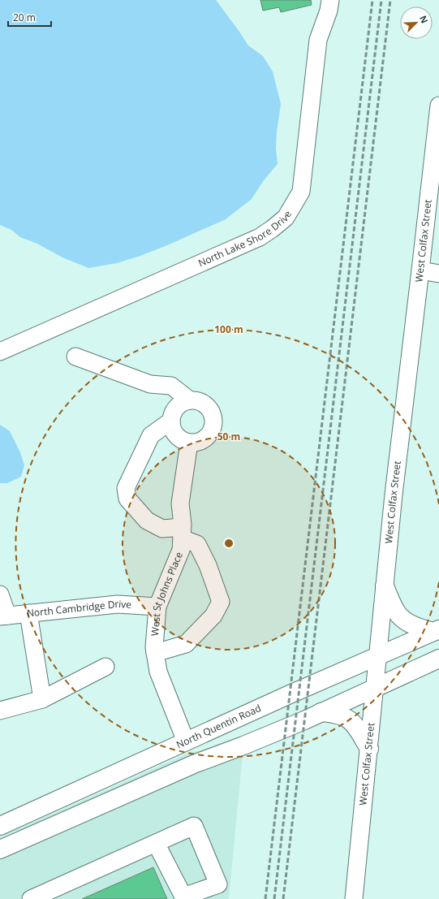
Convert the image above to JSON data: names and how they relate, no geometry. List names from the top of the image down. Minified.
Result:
{"streets":{"main road":["North Quentin Road"],"street":["North Lake Shore Drive","West Colfax Street","West St Johns Place","North Cambridge Drive"]},"crossings":[["West Colfax Street","North Quentin Road"],["West St Johns Place","North Cambridge Drive"],["West St Johns Place","North Quentin Road"]],"scale_bar":"20 m","north":"top right","rings":["100 m","50 m"]}
